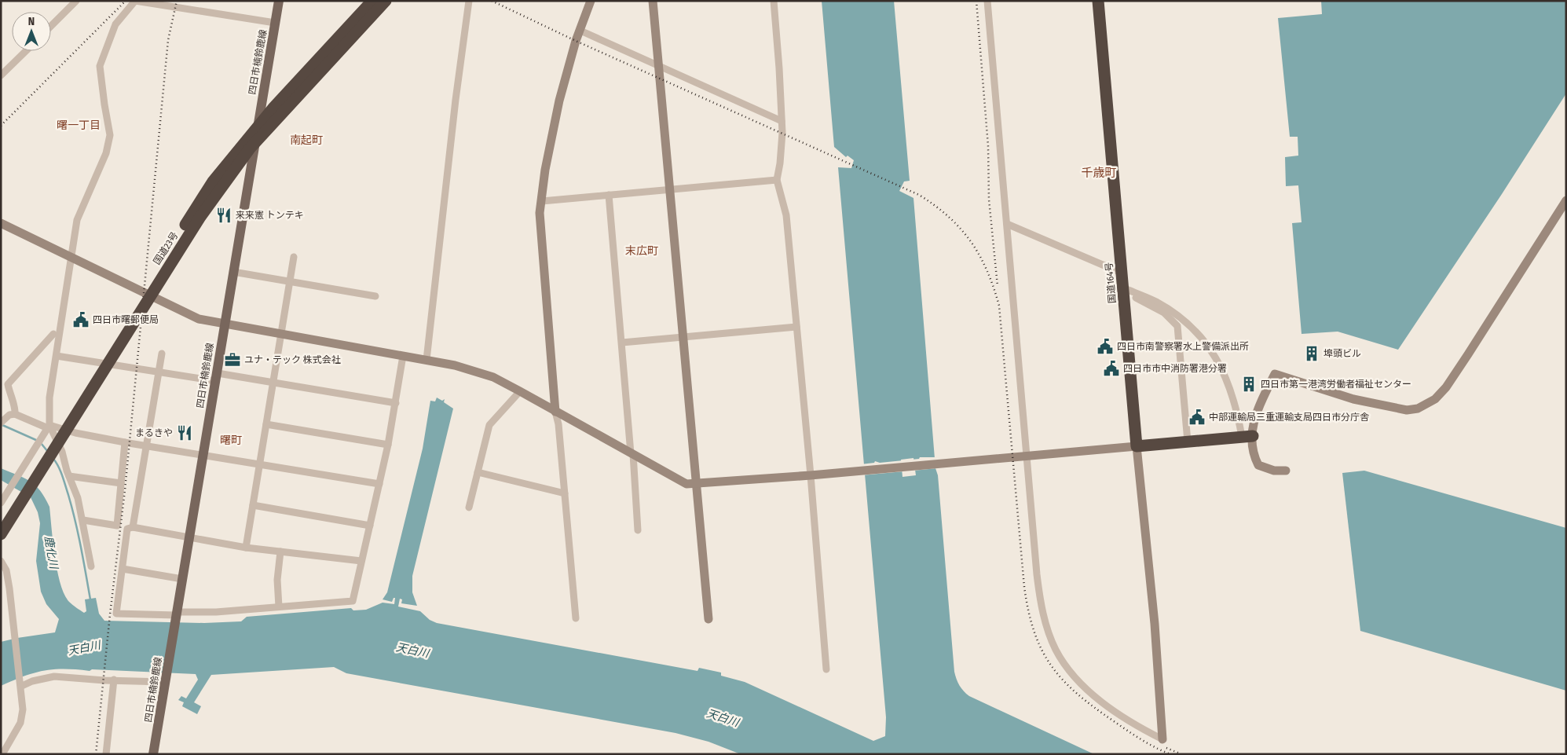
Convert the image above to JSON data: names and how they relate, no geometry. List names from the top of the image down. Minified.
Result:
{"streets":{"highway":["国道23号","国道164号"],"main road":["四日市楠鈴鹿線"]},"districts":["曙一丁目","南起町","千歳町","末広町","曙町"],"water":["鹿化川","天白川"],"places":{"restaurant":["来来憲 トンテキ","まるきや"],"public building":["四日市曙郵便局","四日市南警察署水上警備派出所","四日市市中消防署港分署","中部運輸局三重運輸支局四日市分庁舎"],"building":["埠頭ビル","四日市第一港湾労働者福祉センター"],"office":["ユナ・テック 株式会社"]},"north":"top"}
